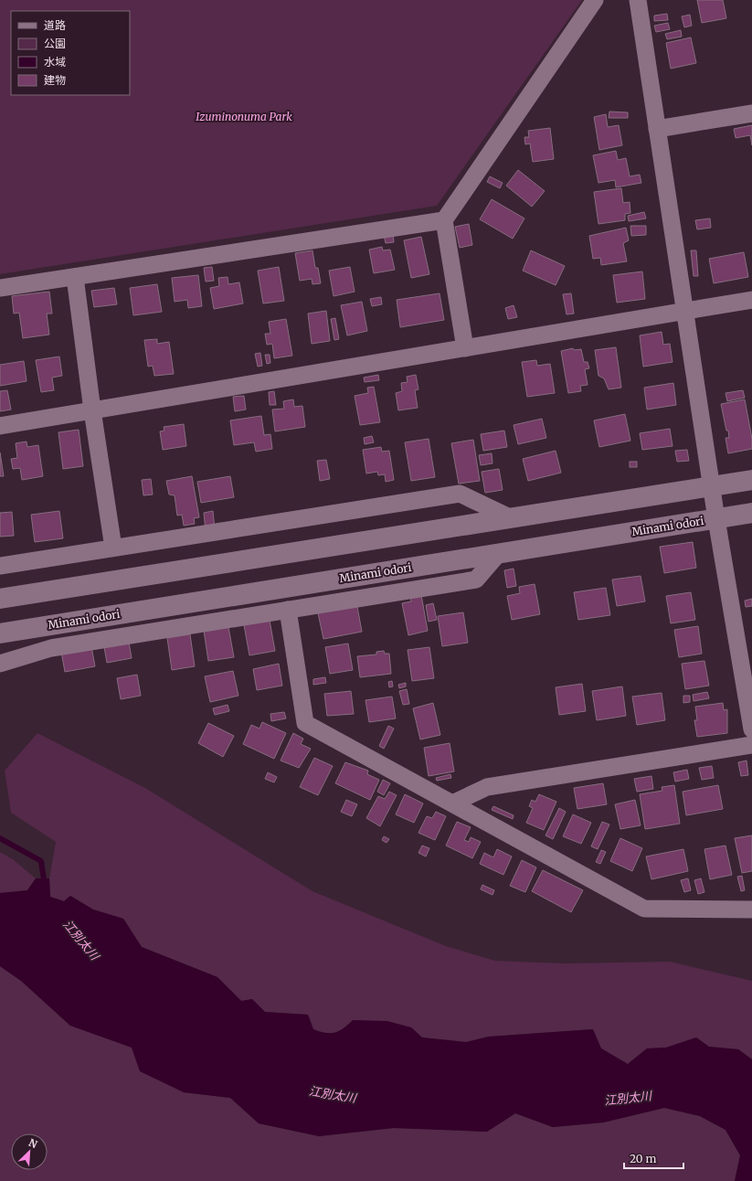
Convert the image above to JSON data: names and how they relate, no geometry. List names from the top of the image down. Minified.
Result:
{"streets":{"main road":["Minami odori"]},"water":["江別太川"],"parks":["Izuminonuma Park"],"legend":["道路","公園","水域","建物"],"scale_bar":"20 m","north":"top right"}
